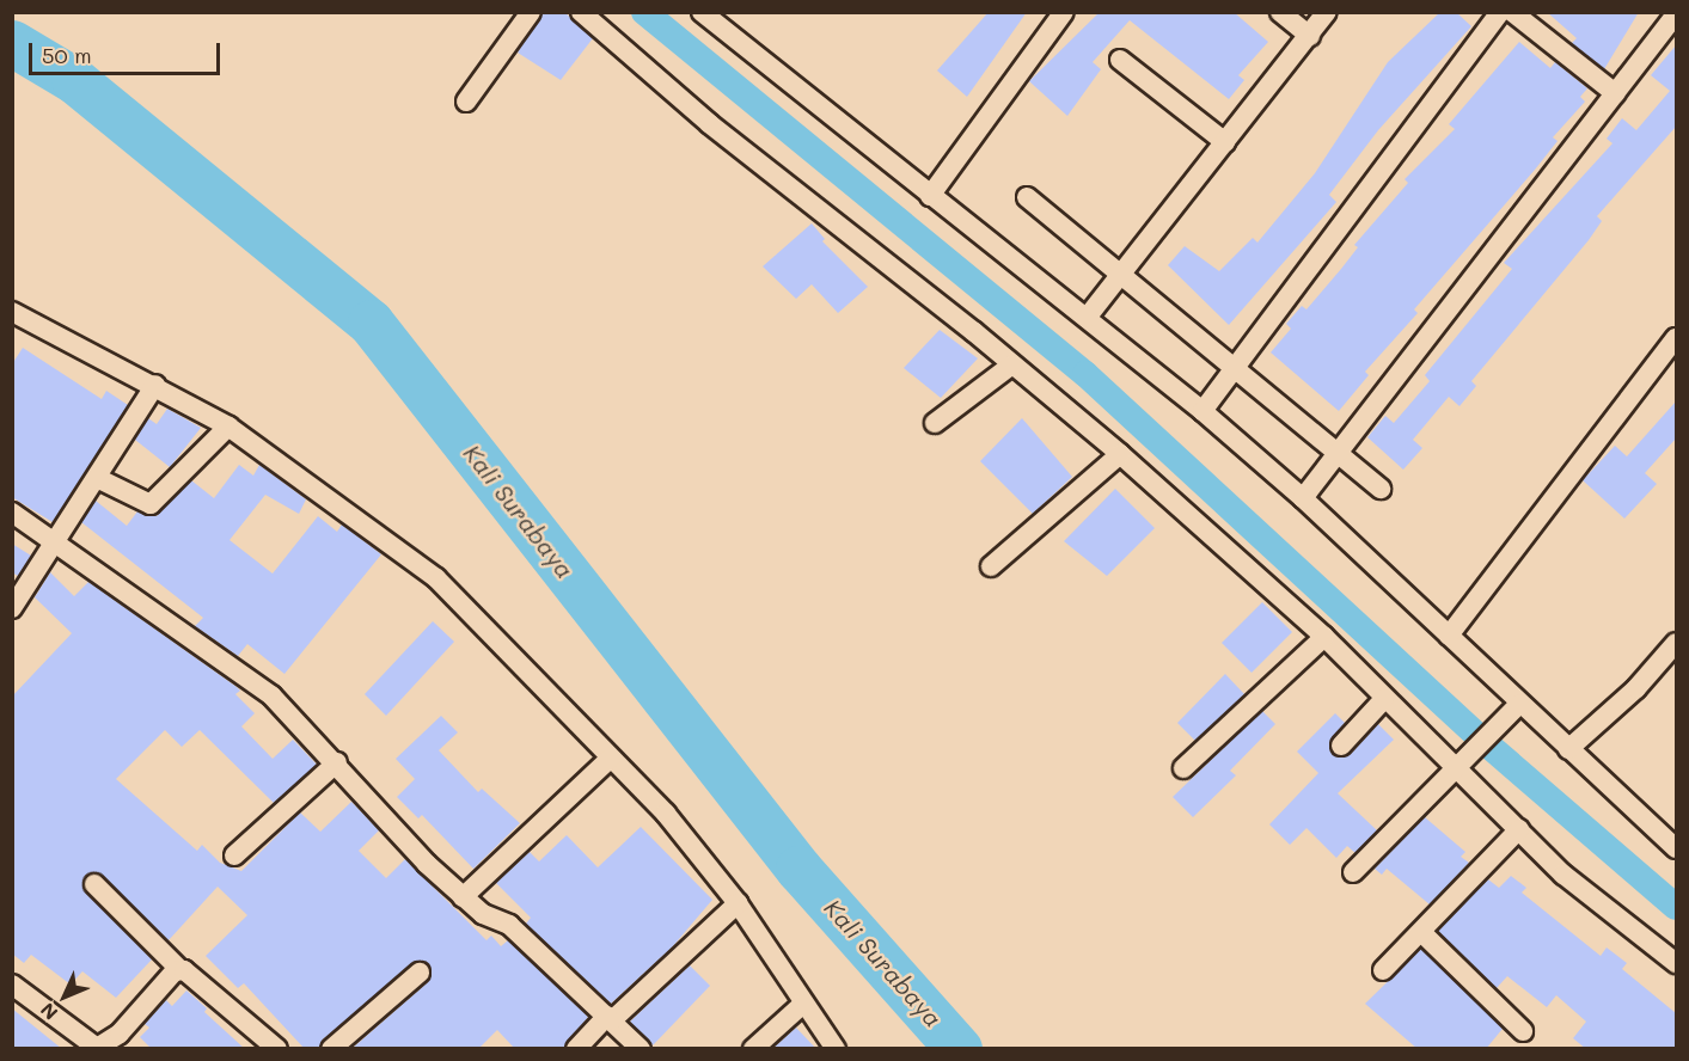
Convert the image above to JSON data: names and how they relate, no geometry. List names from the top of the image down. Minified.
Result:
{"water":["Kali Surabaya"],"scale_bar":"50 m","north":"bottom left"}
